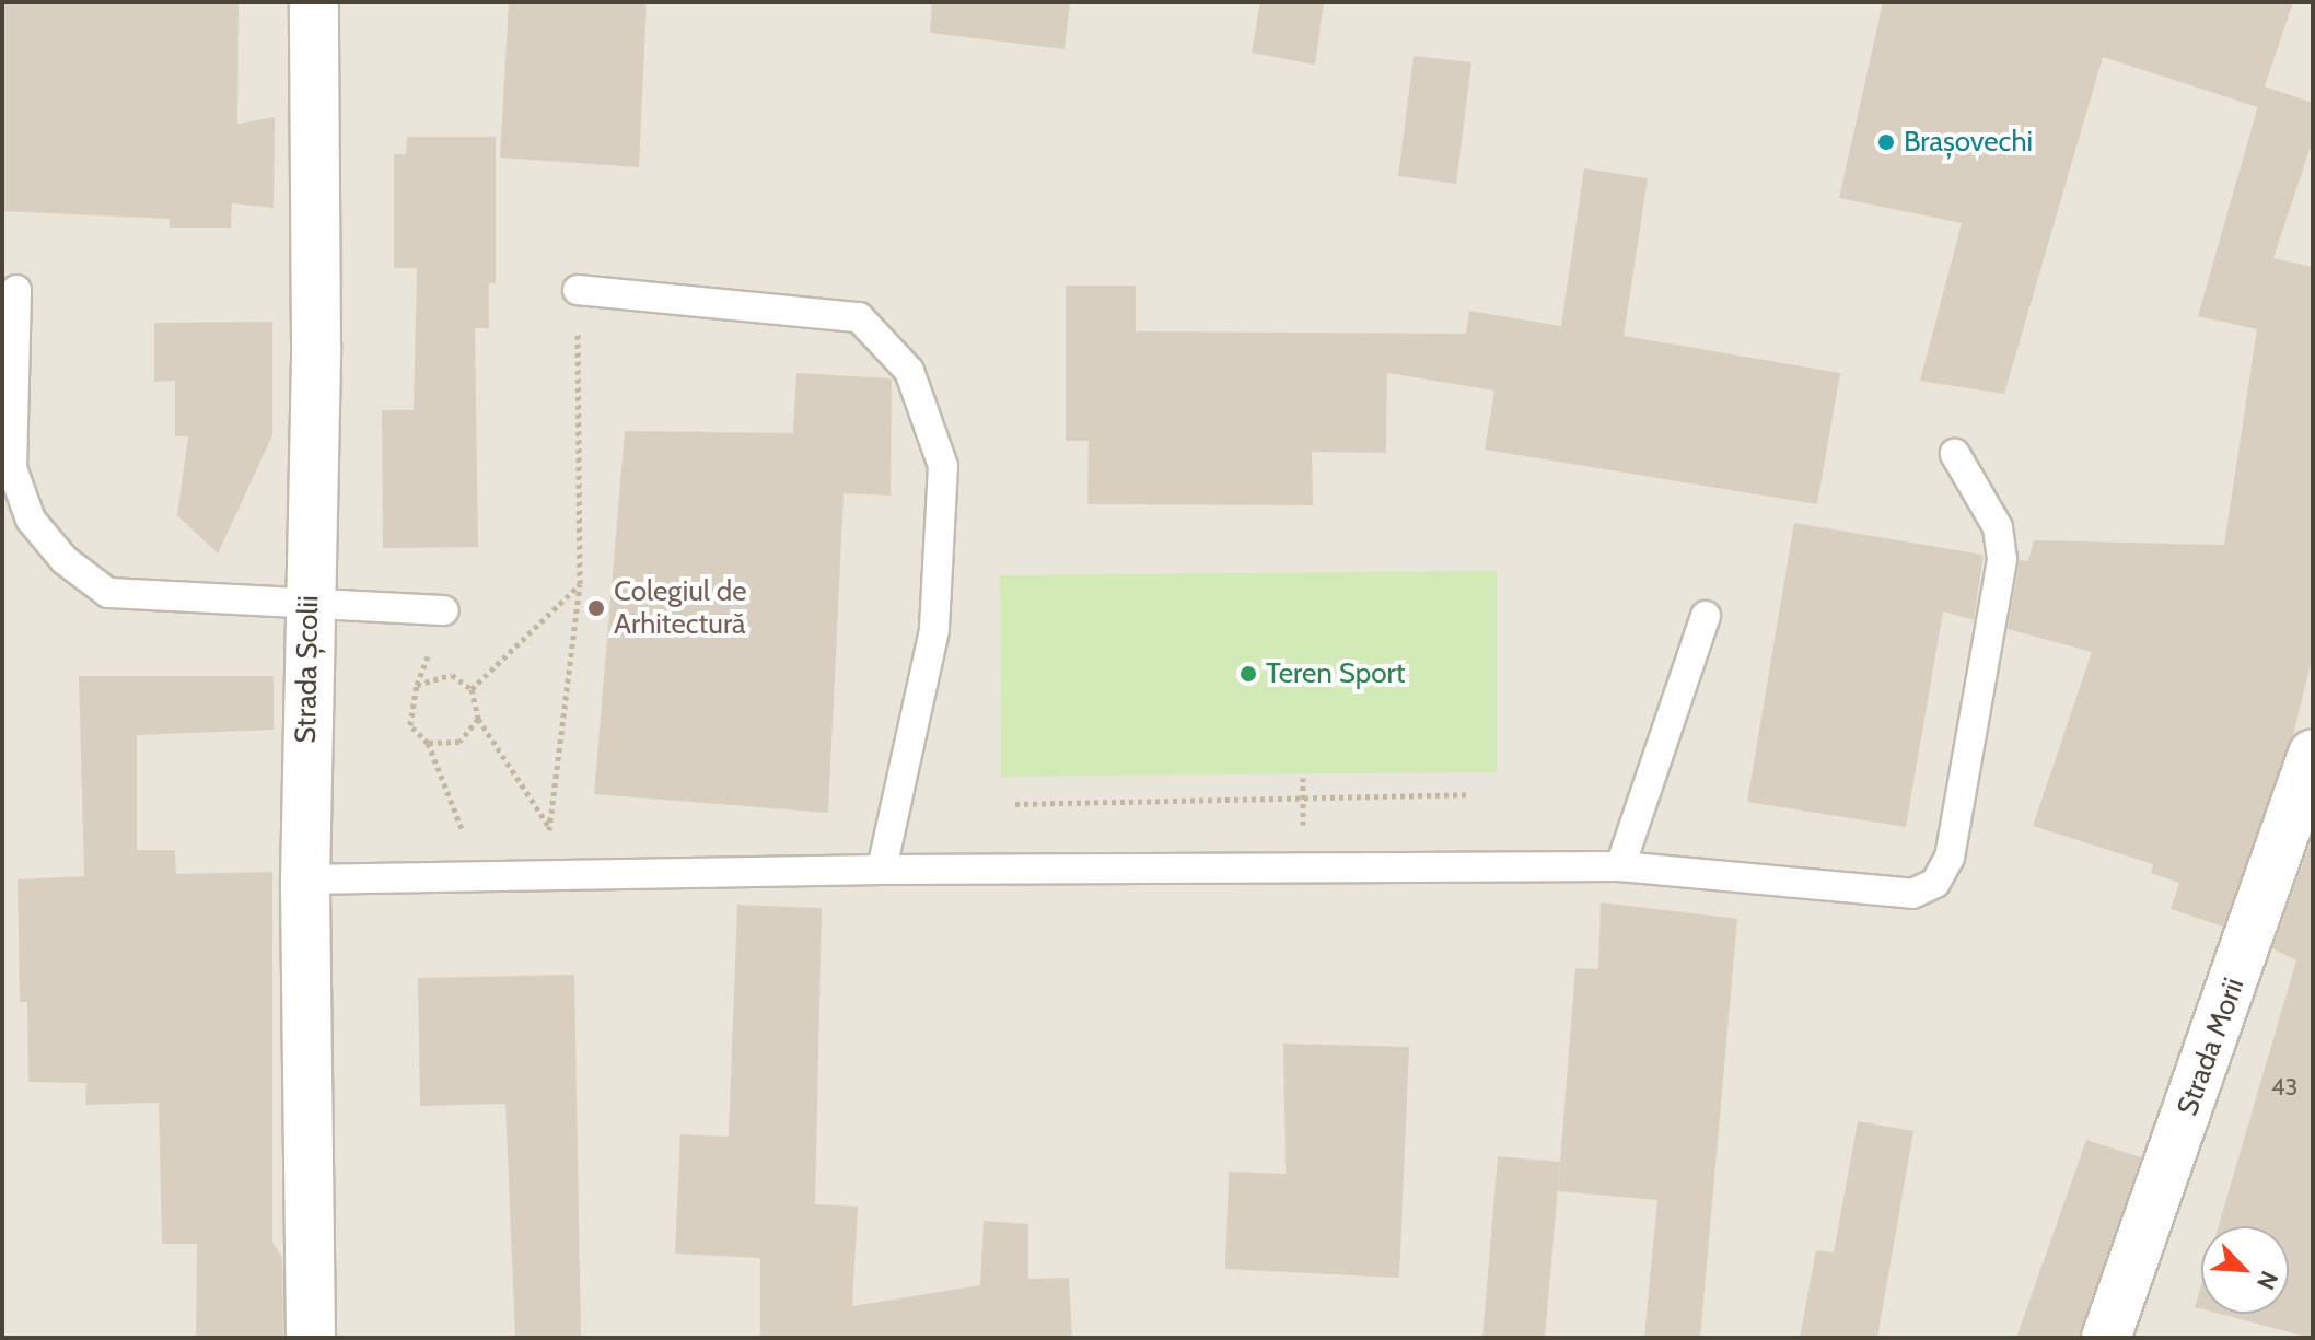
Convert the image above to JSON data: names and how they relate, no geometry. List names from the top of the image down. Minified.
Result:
{"streets":{"street":["Strada Școlii","Strada Morii"]},"places":["Brașovechi","Colegiul de Arhitectură","Teren Sport"],"house_numbers":["43"],"north":"bottom right"}
